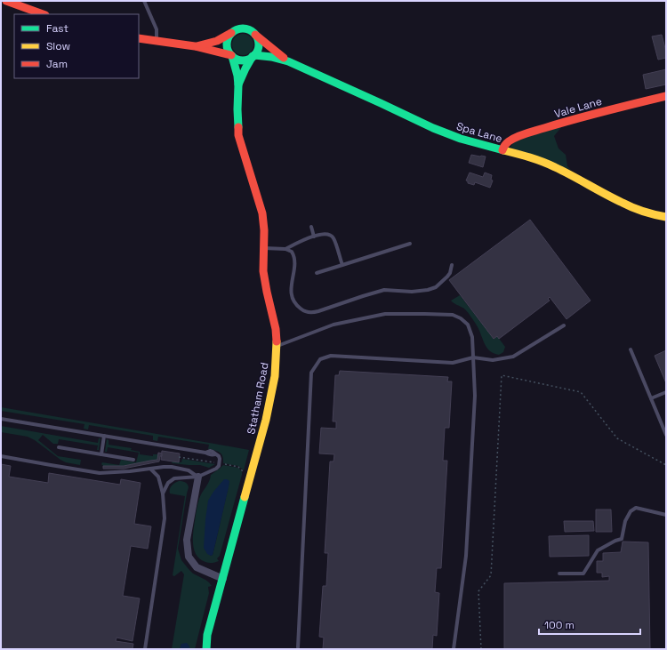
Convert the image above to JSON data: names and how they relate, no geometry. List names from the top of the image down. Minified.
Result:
{"streets":{"street":["Vale Lane","Spa Lane","Statham Road"]},"crossings":[["Vale Lane","Spa Lane"],["Spa Lane","Statham Road"]],"legend":["Fast","Slow","Jam"],"scale_bar":"100 m"}
